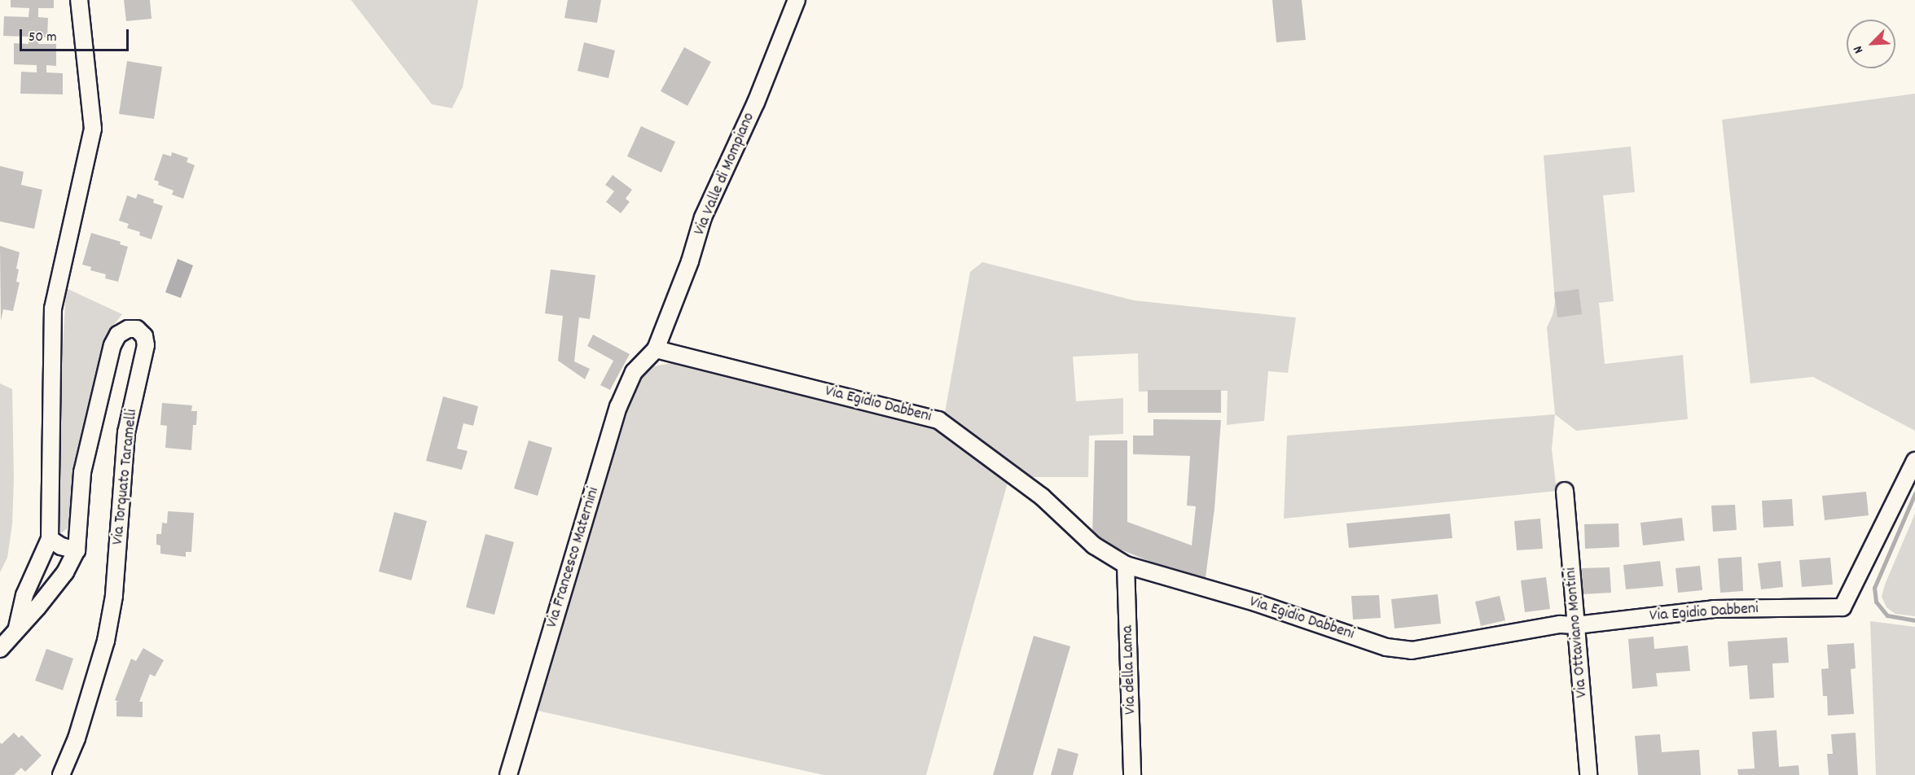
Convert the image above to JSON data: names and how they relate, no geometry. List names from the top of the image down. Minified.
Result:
{"streets":{"street":["Via Valle di Mompiano","Via Egidio Dabbeni","Via Torquato Taramelli","Via Francesco Maternini","Via Ottaviano Montini","Via della Lama"]},"crossings":[["Via Valle di Mompiano","Via Egidio Dabbeni"],["Via Valle di Mompiano","Via Francesco Maternini"],["Via Egidio Dabbeni","Via Francesco Maternini"],["Via Egidio Dabbeni","Via Ottaviano Montini"],["Via Egidio Dabbeni","Via della Lama"]],"scale_bar":"50 m","north":"bottom left"}
